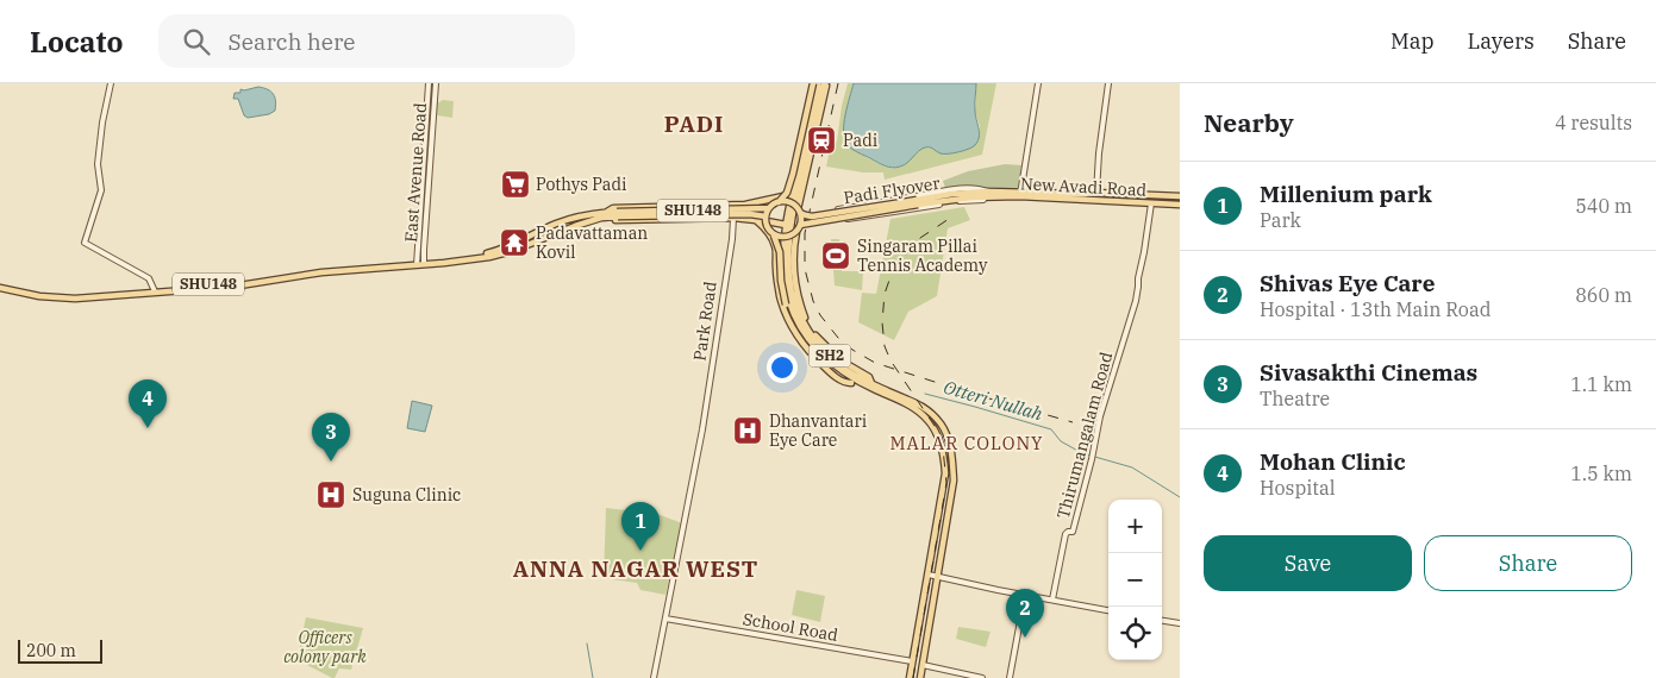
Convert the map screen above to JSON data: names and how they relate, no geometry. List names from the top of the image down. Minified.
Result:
{"streets":{"main road":["New Avadi Road","Padi Flyover","SHU148","SH2"],"street":["East Avenue Road","Park Road","Thirumangalam Road","School Road"]},"crossings":[["East Avenue Road","SHU148"],["New Avadi Road","Padi Flyover"],["New Avadi Road","Thirumangalam Road"],["Padi Flyover","SHU148"],["Park Road","School Road"],["SH2","School Road"]],"districts":["PADI","MALAR COLONY","ANNA NAGAR WEST"],"water":["Otteri Nullah"],"parks":["Officers colony park"],"places":{"station":["Padi"],"supermarket":["Pothys Padi"],"temple":["Padavattaman Kovil"],"sports":["Singaram Pillai Tennis Academy"],"hospital":["Dhanvantari Eye Care","Suguna Clinic"]},"scale_bar":"200 m","page":{"header":"Locato","search":"Search here","nav":["Map","Layers","Share"],"heading":["Nearby","4 results"],"list":[{"mark":"1","name":"Millenium park","note":"Park","value":"540 m"},{"mark":"2","name":"Shivas Eye Care","note":"Hospital · 13th Main Road","value":"860 m"},{"mark":"3","name":"Sivasakthi Cinemas","note":"Theatre","value":"1.1 km"},{"mark":"4","name":"Mohan Clinic","note":"Hospital","value":"1.5 km"}],"pins":["4","3","1","2"],"map_buttons":["+","−"],"buttons":["Save","Share"],"scale":"200 m"}}
